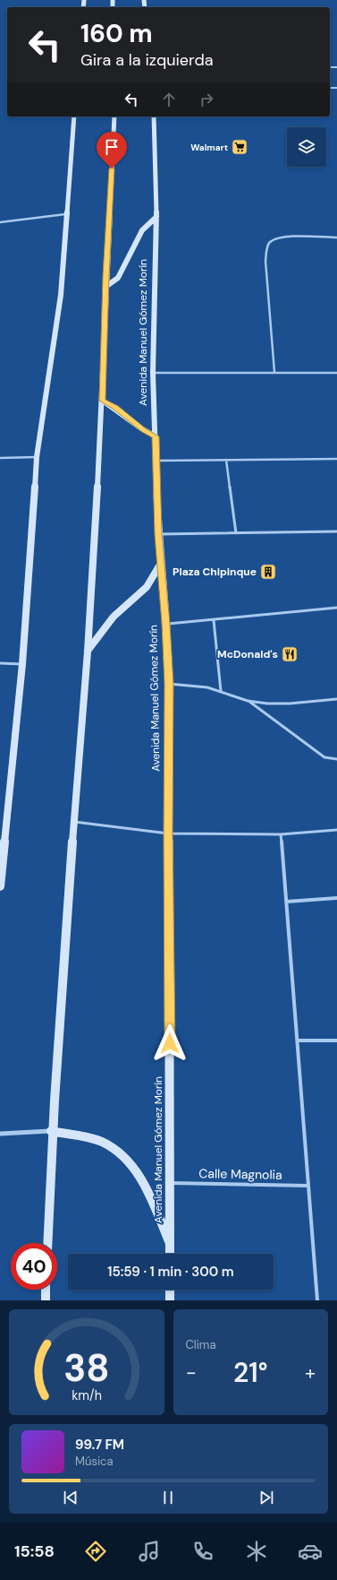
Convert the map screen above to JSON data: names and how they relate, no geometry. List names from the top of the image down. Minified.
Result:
{"streets":{"main road":["Avenida Manuel Gómez Morín"],"lane":["Calle Magnolia"]},"crossings":[["Avenida Manuel Gómez Morín","Calle Magnolia"]],"places":{"supermarket":["Walmart"],"building":["Plaza Chipinque"],"restaurant":["McDonald's"]},"page":{"turn":["160 m","Gira a la izquierda"],"limit":"40","trip":"15:59 · 1 min · 300 m","tile":"Clima","heat":["−","21°","+"],"song":["99.7 FM","Música"],"tabs":"15:58","gauge":["38","km/h"]}}
